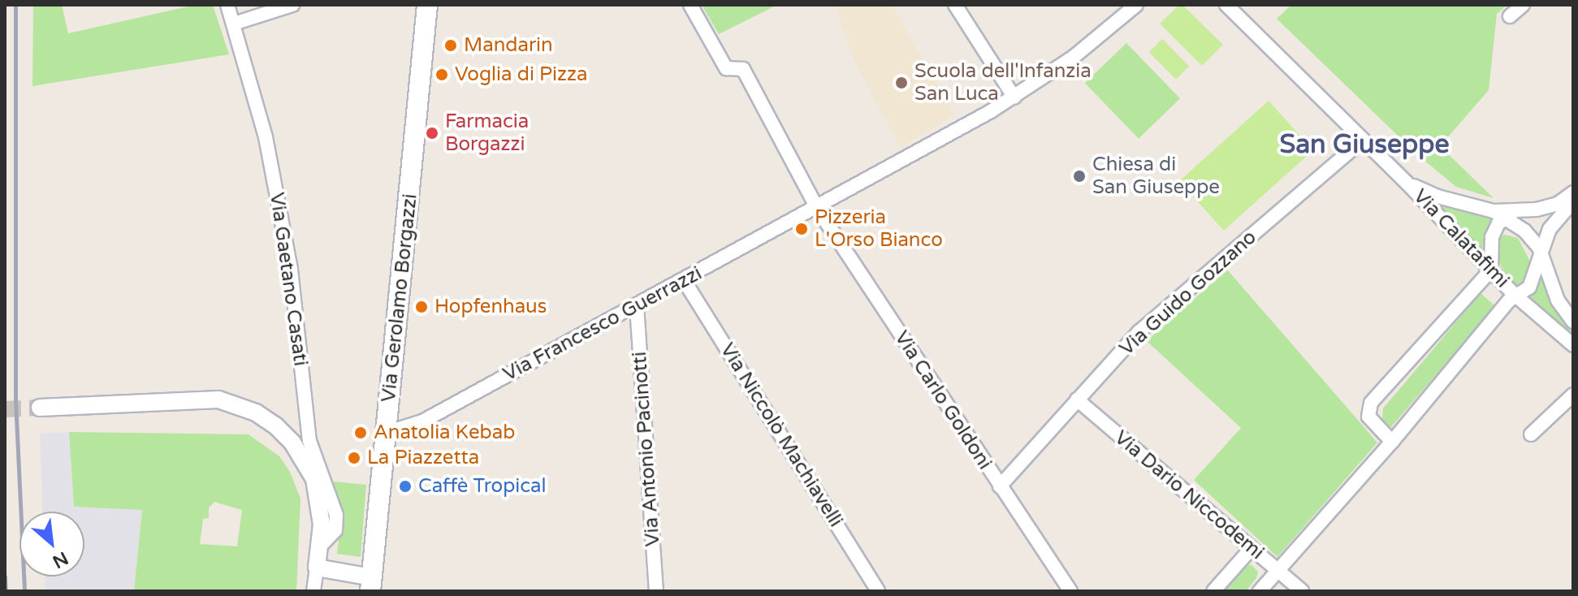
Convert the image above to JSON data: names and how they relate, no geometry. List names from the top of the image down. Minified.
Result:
{"streets":{"main road":["Via Gerolamo Borgazzi"],"street":["Via Calatafimi","Via Gaetano Casati","Via Guido Gozzano","Via Francesco Guerrazzi","Via Carlo Goldoni","Via Niccolò Machiavelli","Via Antonio Pacinotti","Via Dario Niccodemi"]},"crossings":[["Via Calatafimi","Via Guido Gozzano"],["Via Guido Gozzano","Via Carlo Goldoni"],["Via Guido Gozzano","Via Dario Niccodemi"],["Via Gerolamo Borgazzi","Via Francesco Guerrazzi"],["Via Francesco Guerrazzi","Via Carlo Goldoni"],["Via Francesco Guerrazzi","Via Niccolò Machiavelli"],["Via Francesco Guerrazzi","Via Antonio Pacinotti"]],"districts":["San Giuseppe"],"places":["Mandarin","Voglia di Pizza","Scuola dell'Infanzia San Luca","Farmacia Borgazzi","Chiesa di San Giuseppe","Pizzeria L'Orso Bianco","Hopfenhaus","Anatolia Kebab","La Piazzetta","Caffè Tropical"],"north":"bottom right"}
